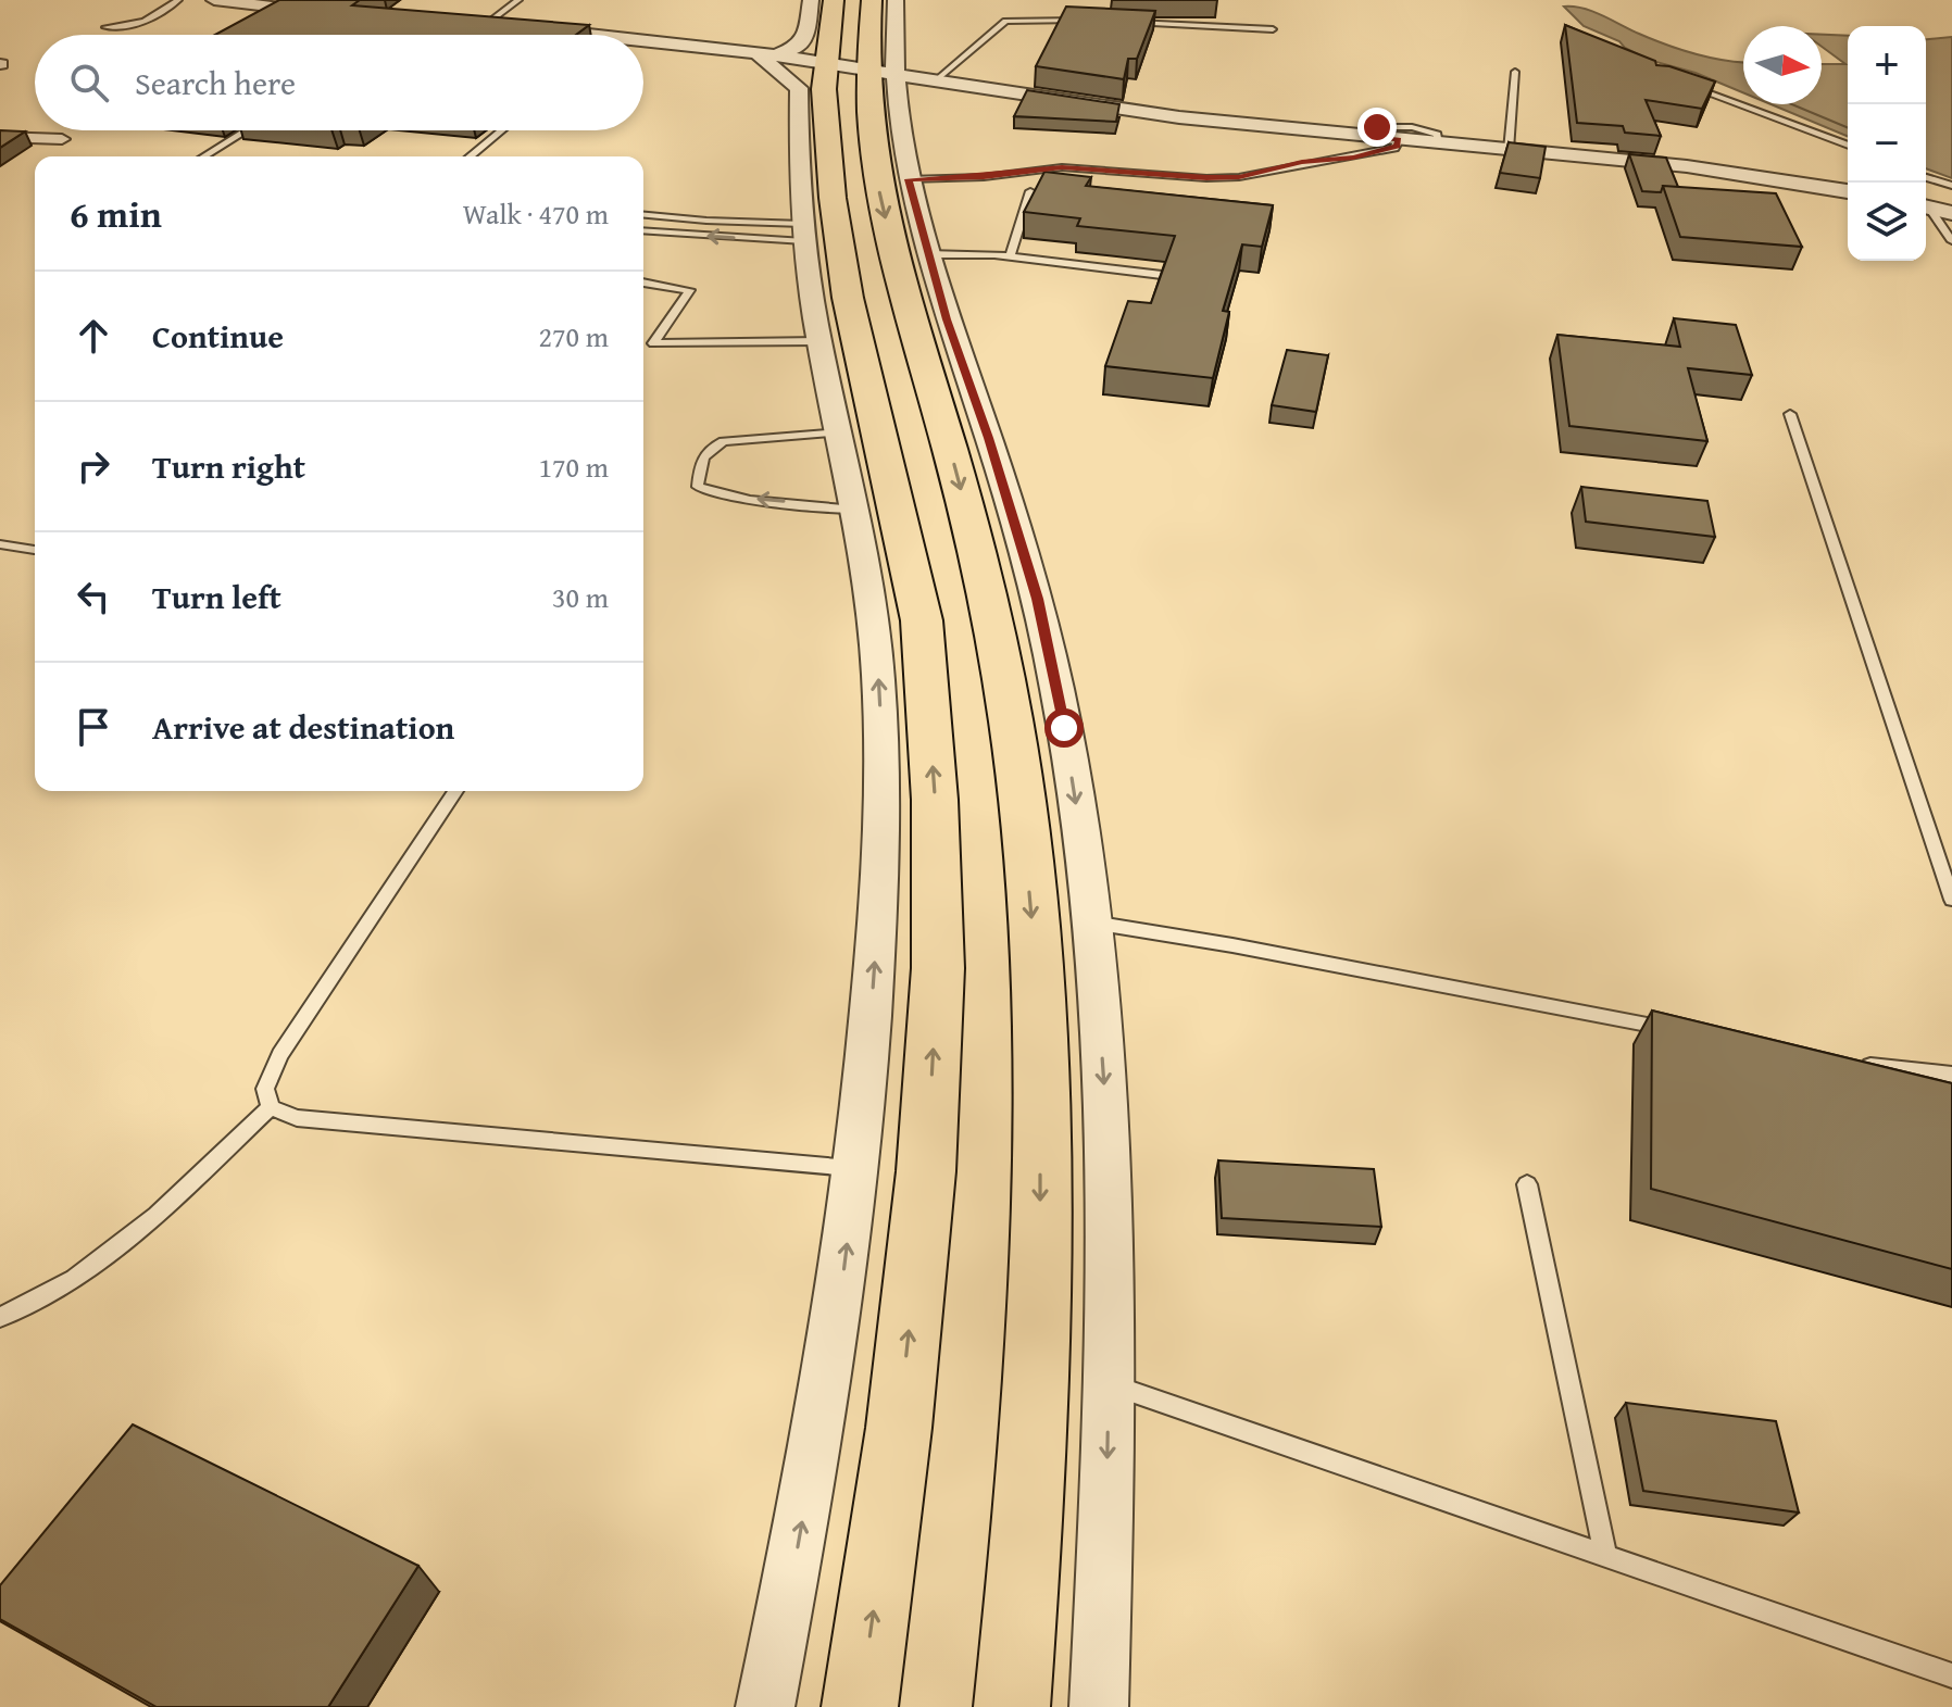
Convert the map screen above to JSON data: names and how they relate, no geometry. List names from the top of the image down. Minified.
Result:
{"north":"right","page":{"map_buttons":["+","−"],"search":"Search here","heading":["6 min","Walk · 470 m"],"list":[["Continue","270 m"],["Turn right","170 m"],["Turn left","30 m"],"Arrive at destination"]}}
